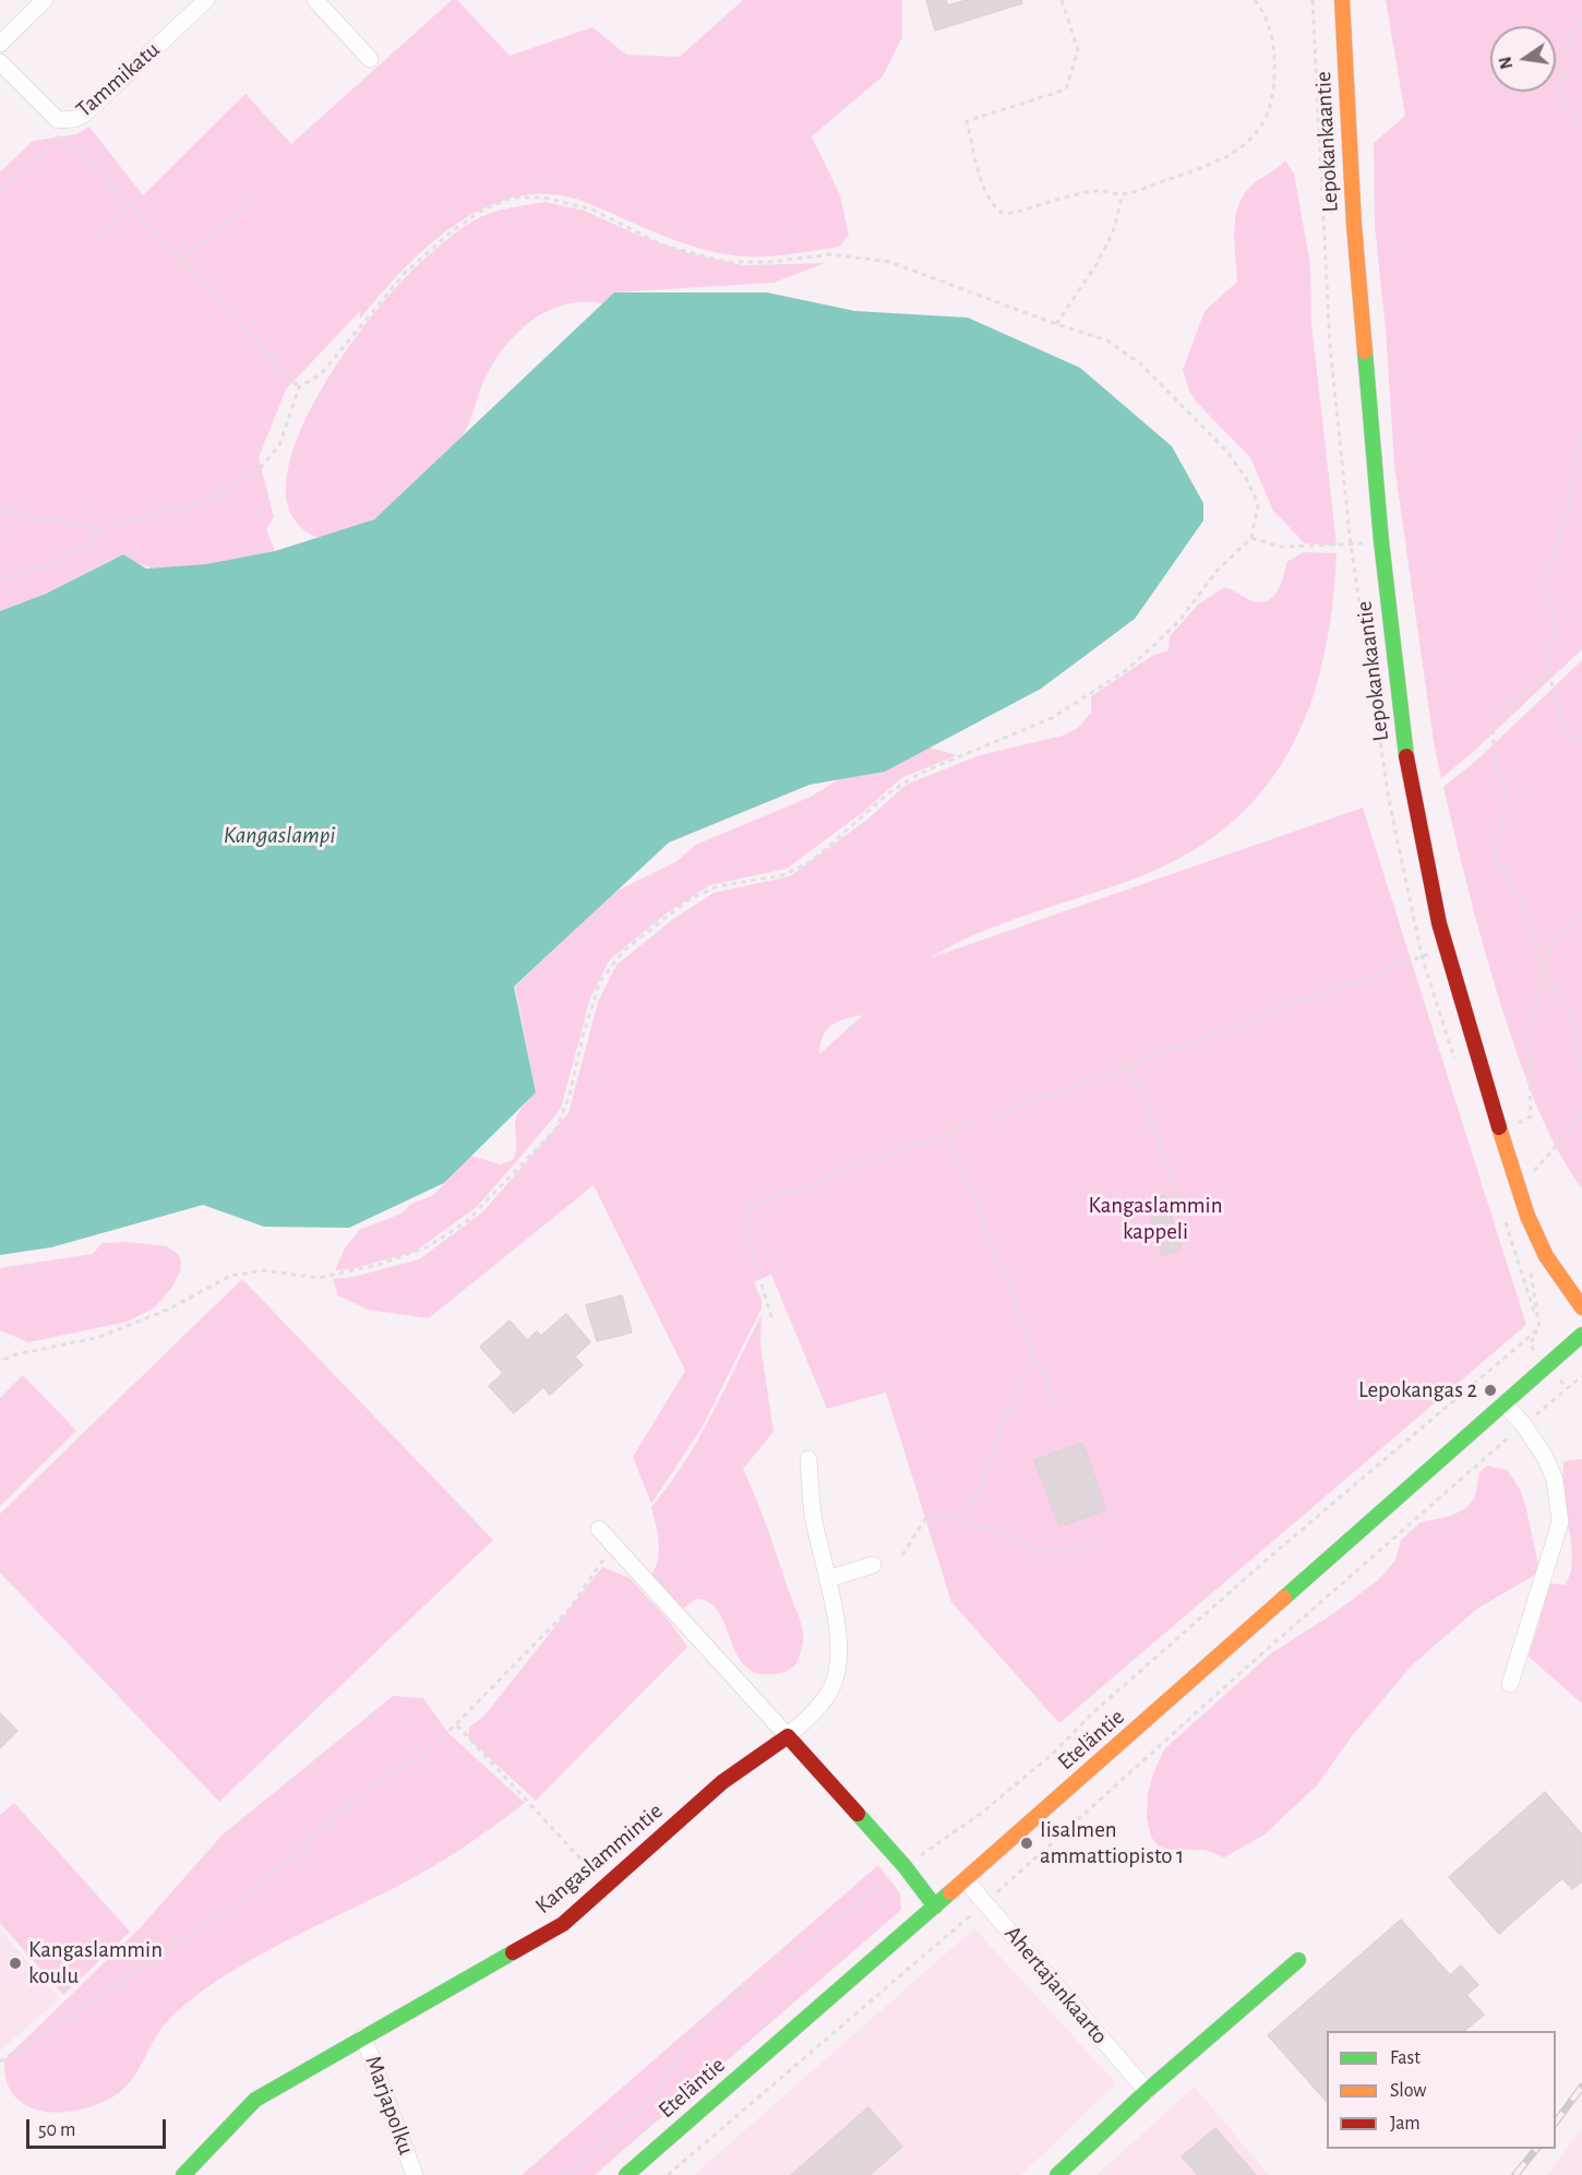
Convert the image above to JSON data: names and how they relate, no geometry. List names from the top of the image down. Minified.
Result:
{"streets":{"street":["Tammikatu","Lepokankaantie","Eteläntie","Kangaslammintie","Ahertajankaarto","Marjapolku"]},"crossings":[["Eteläntie","Ahertajankaarto"],["Kangaslammintie","Marjapolku"]],"water":["Kangaslampi"],"parks":["Kangaslammin kappeli"],"places":["Lepokangas 2","Iisalmen ammattiopisto 1","Kangaslammin koulu"],"legend":["Fast","Slow","Jam"],"scale_bar":"50 m","north":"left"}
